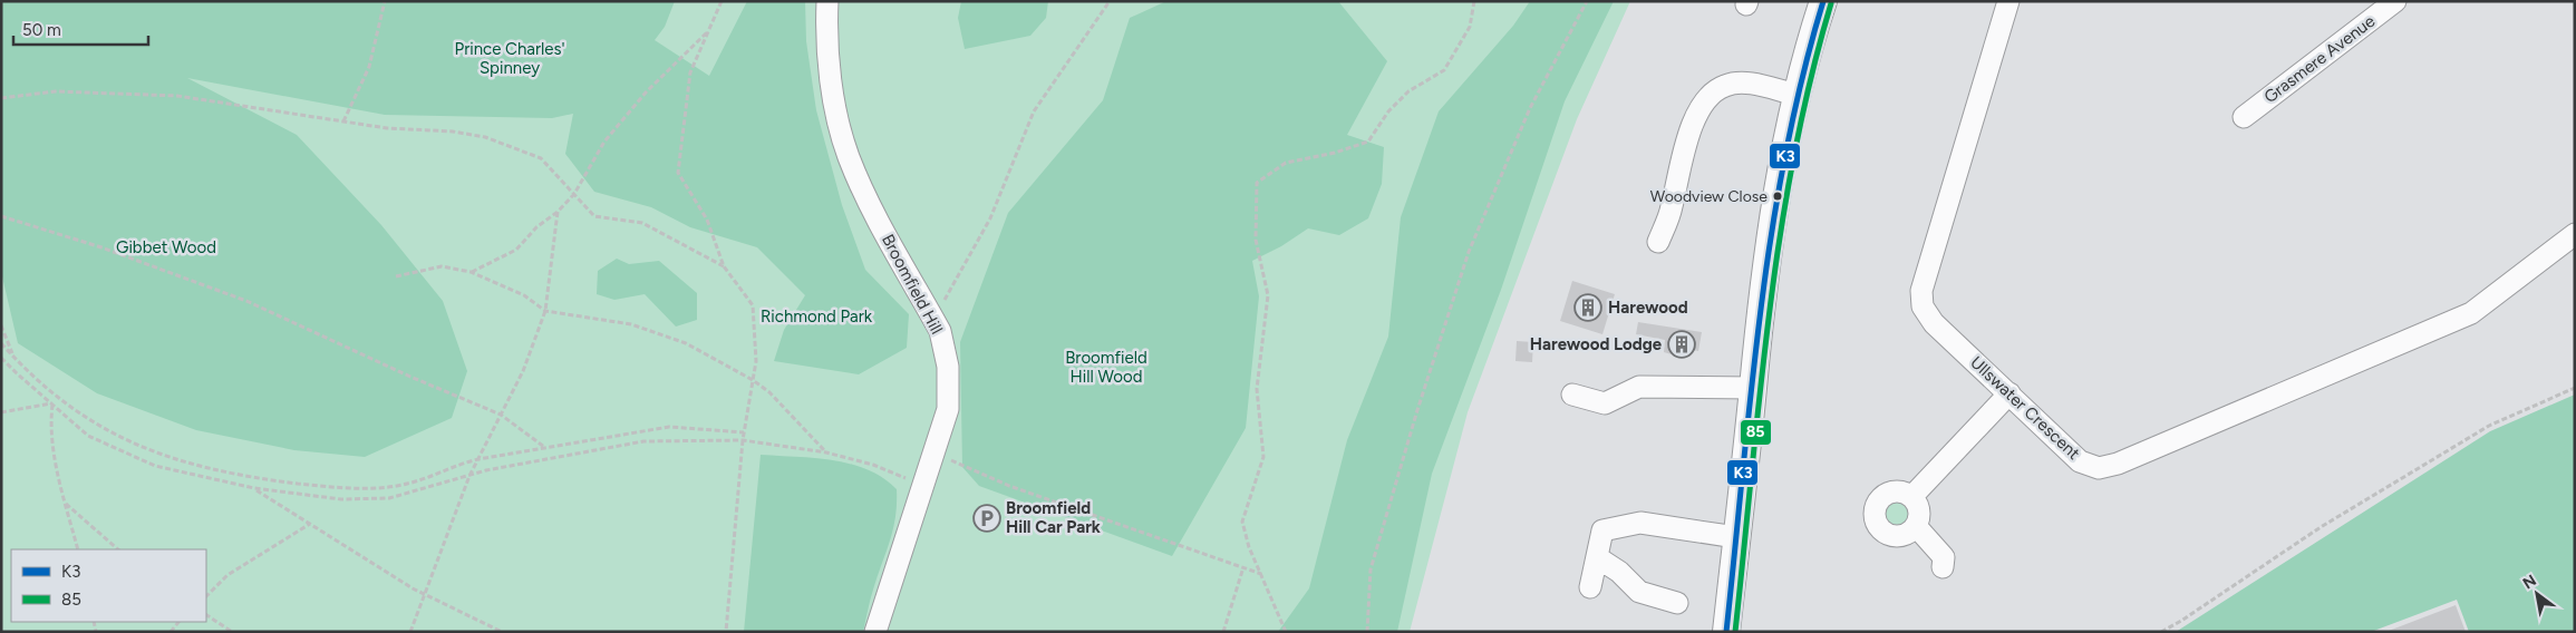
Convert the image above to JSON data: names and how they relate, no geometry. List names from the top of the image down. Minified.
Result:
{"streets":{"street":["Grasmere Avenue","Broomfield Hill","Ullswater Crescent"]},"parks":["Prince Charles' Spinney","Gibbet Wood","Richmond Park","Broomfield Hill Wood"],"places":{"other":["Woodview Close"],"building":["Harewood","Harewood Lodge"],"parking":["Broomfield Hill Car Park"]},"lines":["transit line K3","transit line 85"],"legend":["K3","85"],"scale_bar":"50 m","north":"top left"}
